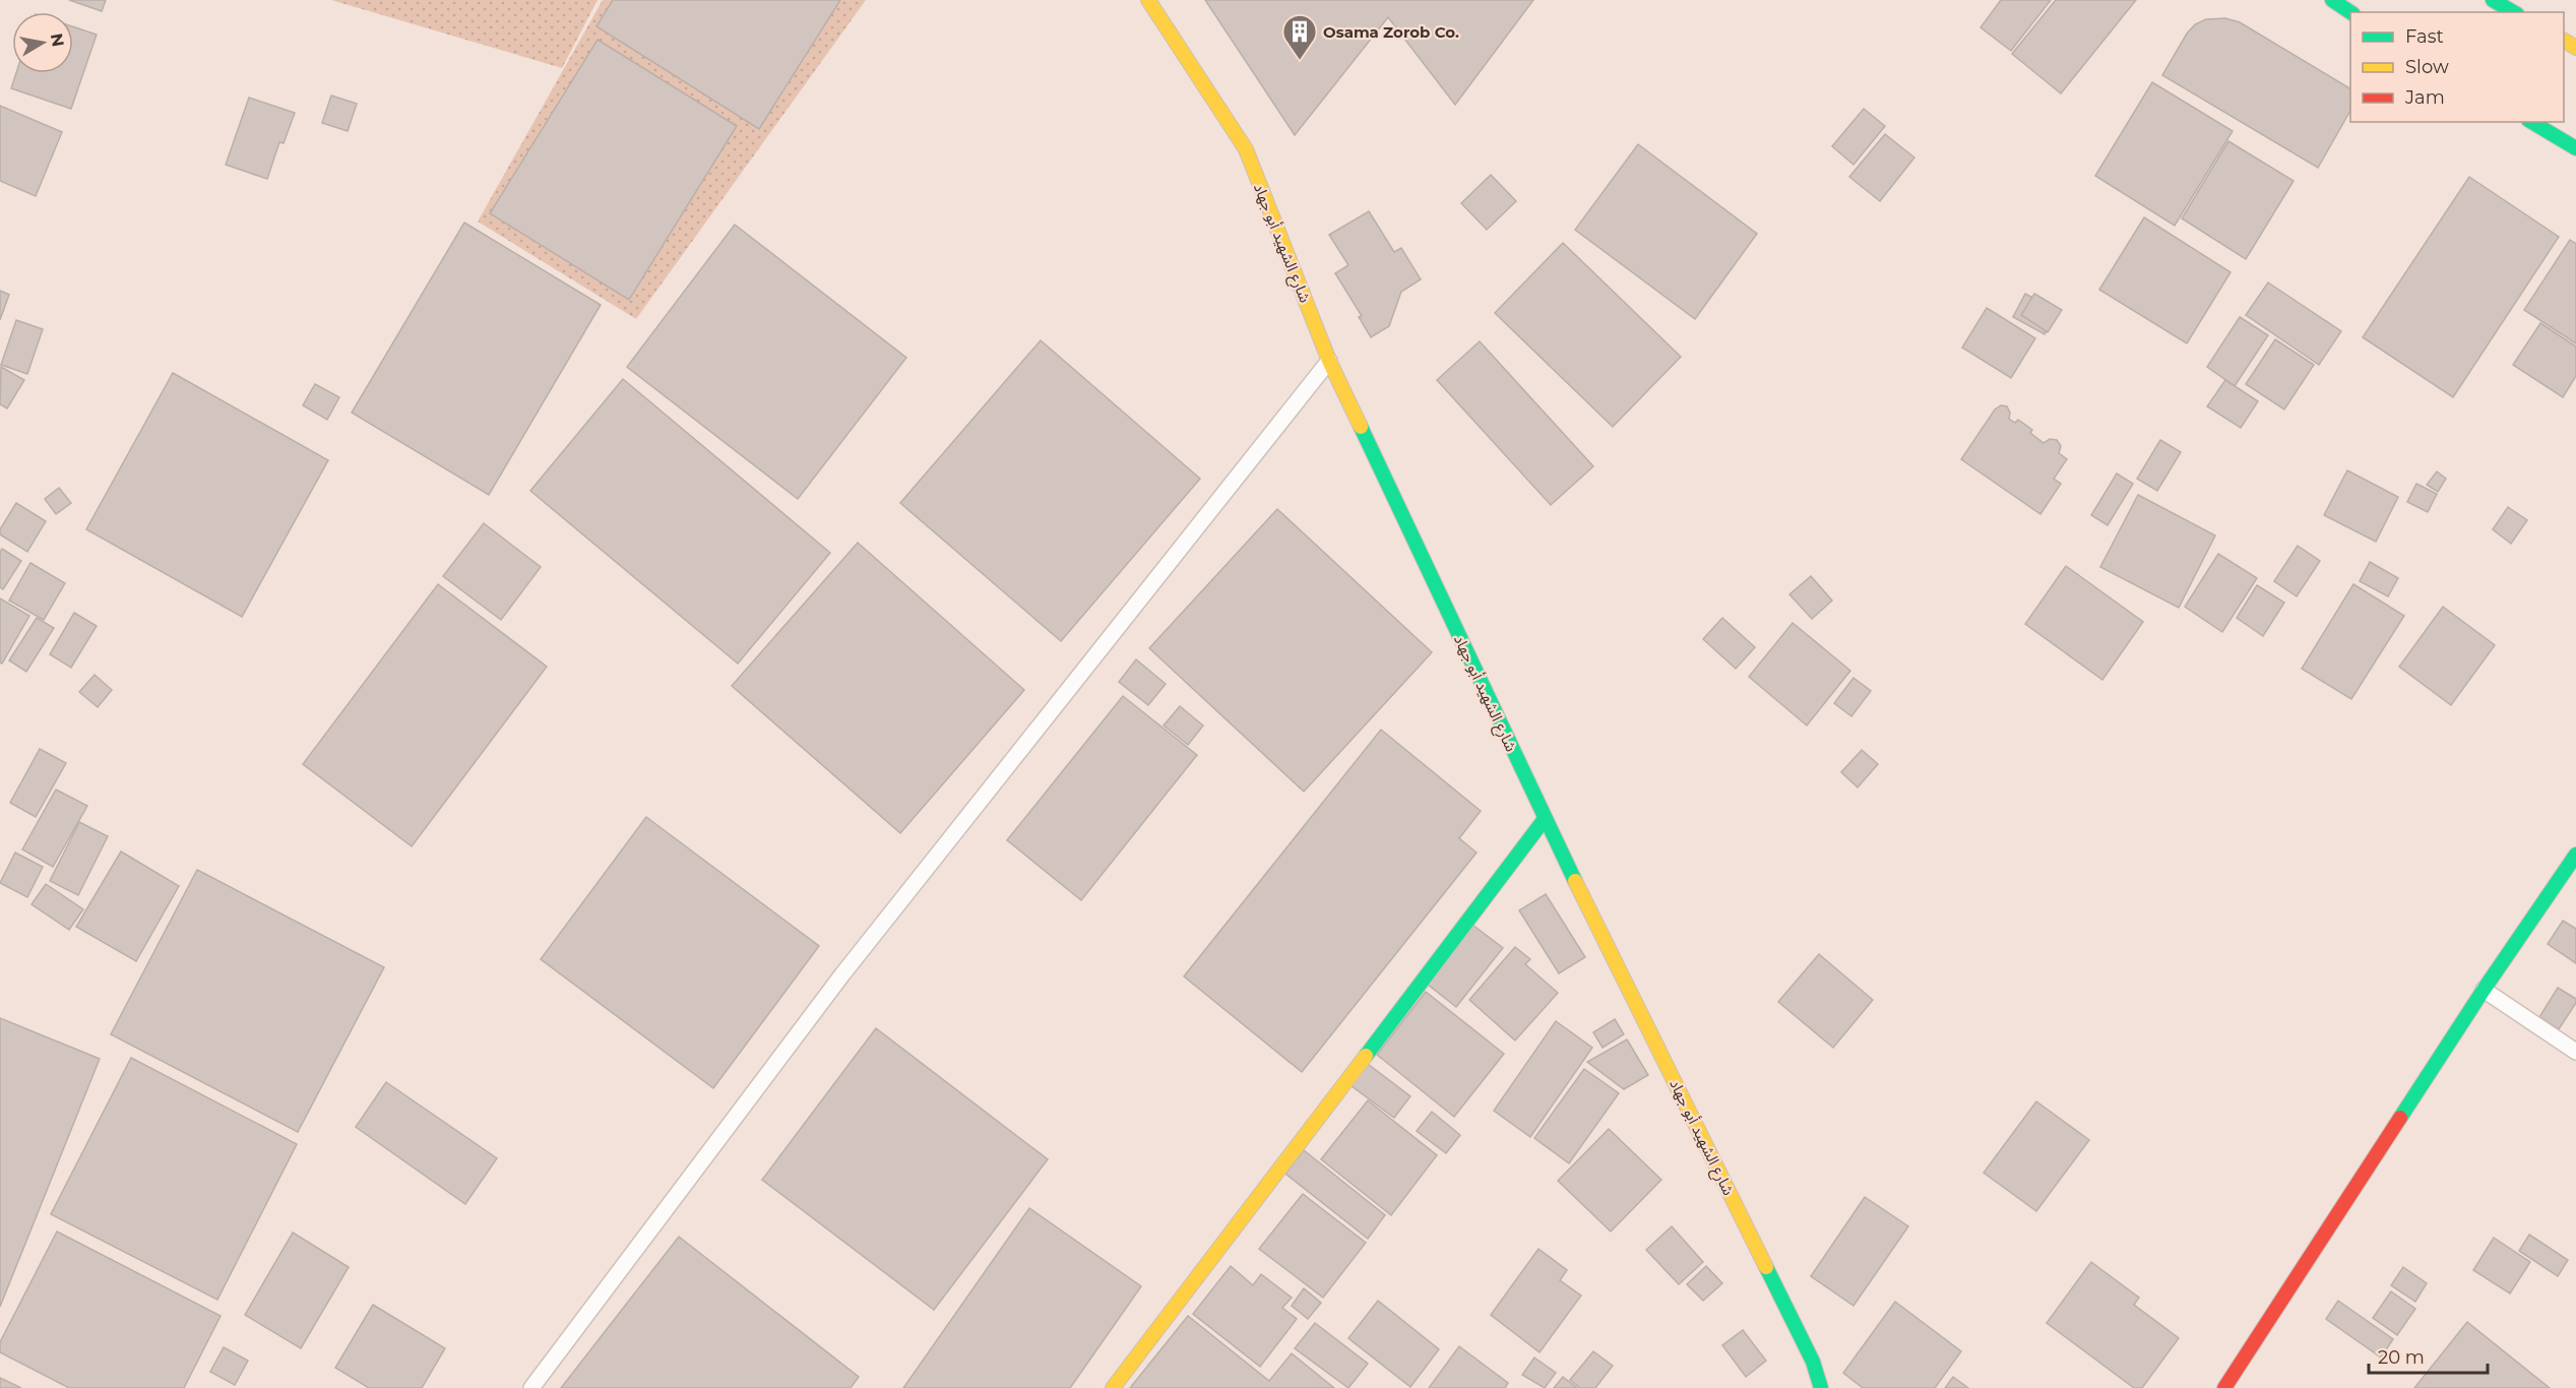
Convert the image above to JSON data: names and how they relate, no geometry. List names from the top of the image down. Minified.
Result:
{"streets":{"main road":["شارع الشهيد أبو جهاد"]},"places":{"building":["Osama Zorob Co."]},"legend":["Fast","Slow","Jam"],"scale_bar":"20 m","north":"right"}
